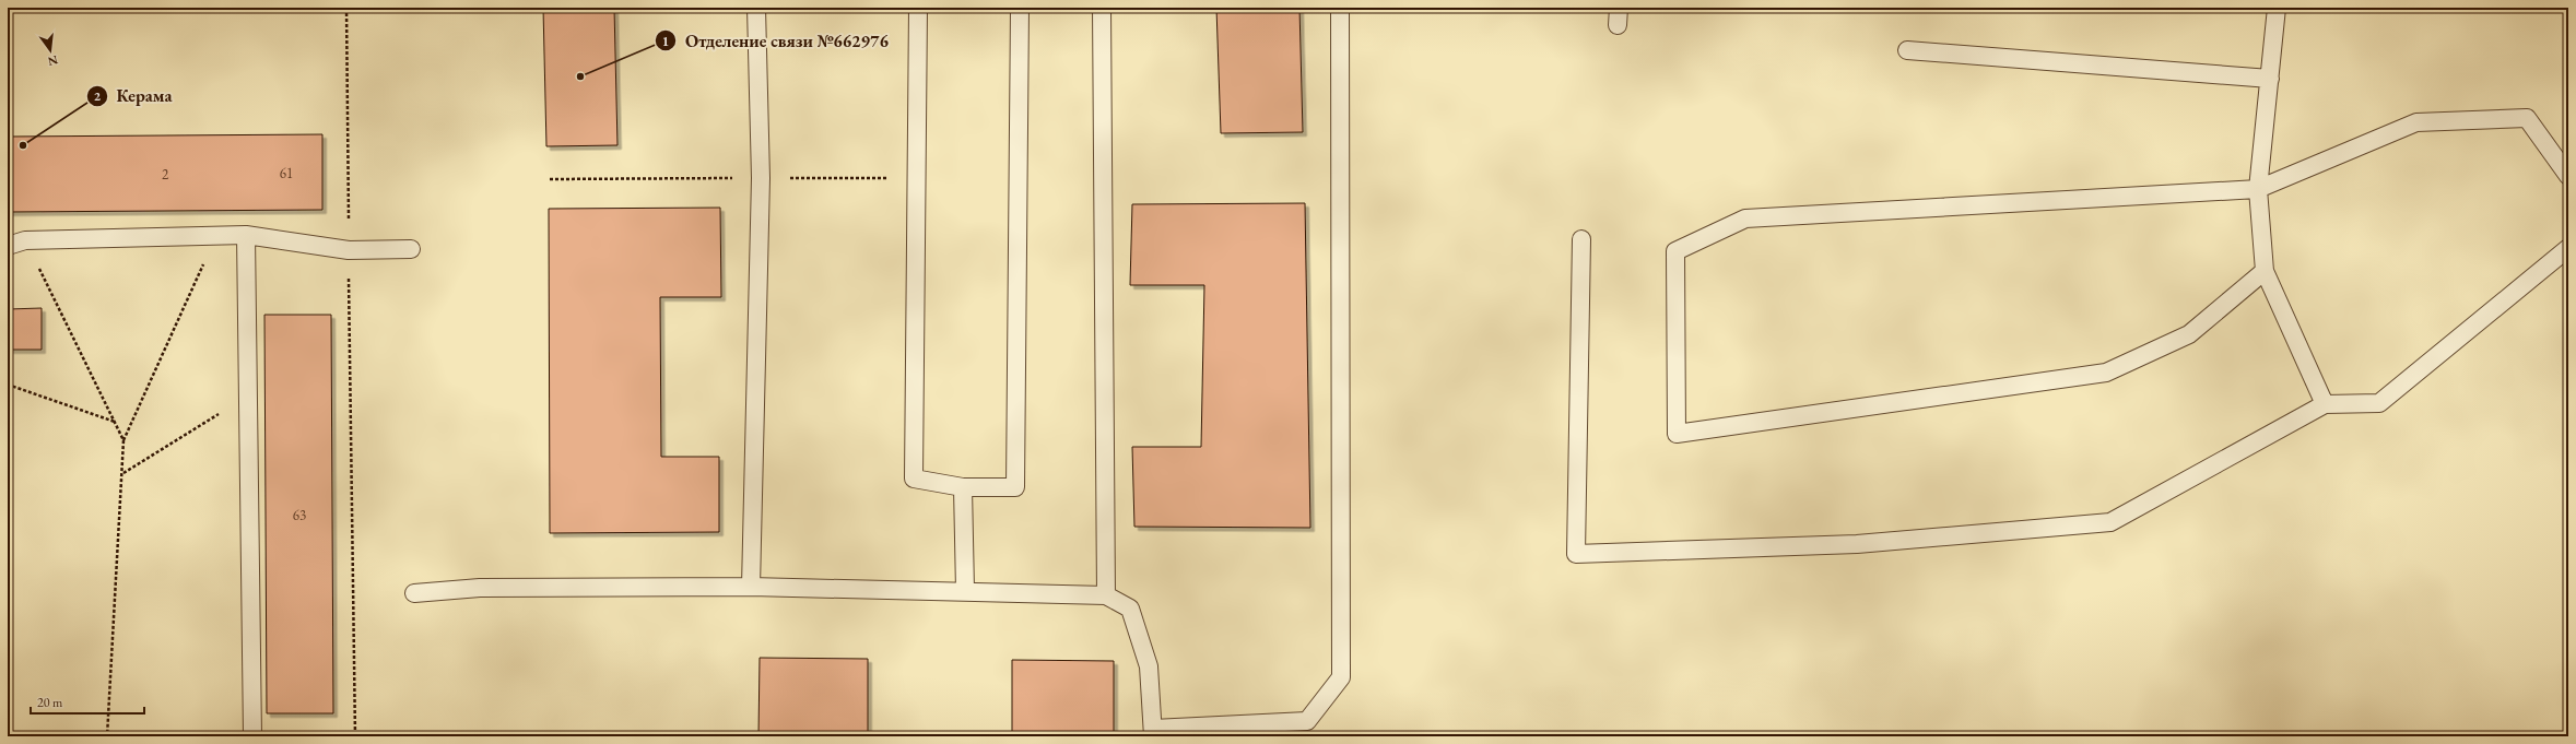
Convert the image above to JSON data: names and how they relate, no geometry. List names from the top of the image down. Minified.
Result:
{"places":["Отделение связи №662976","Керама"],"house_numbers":["61","2","63"],"scale_bar":"20 m","north":"bottom"}
